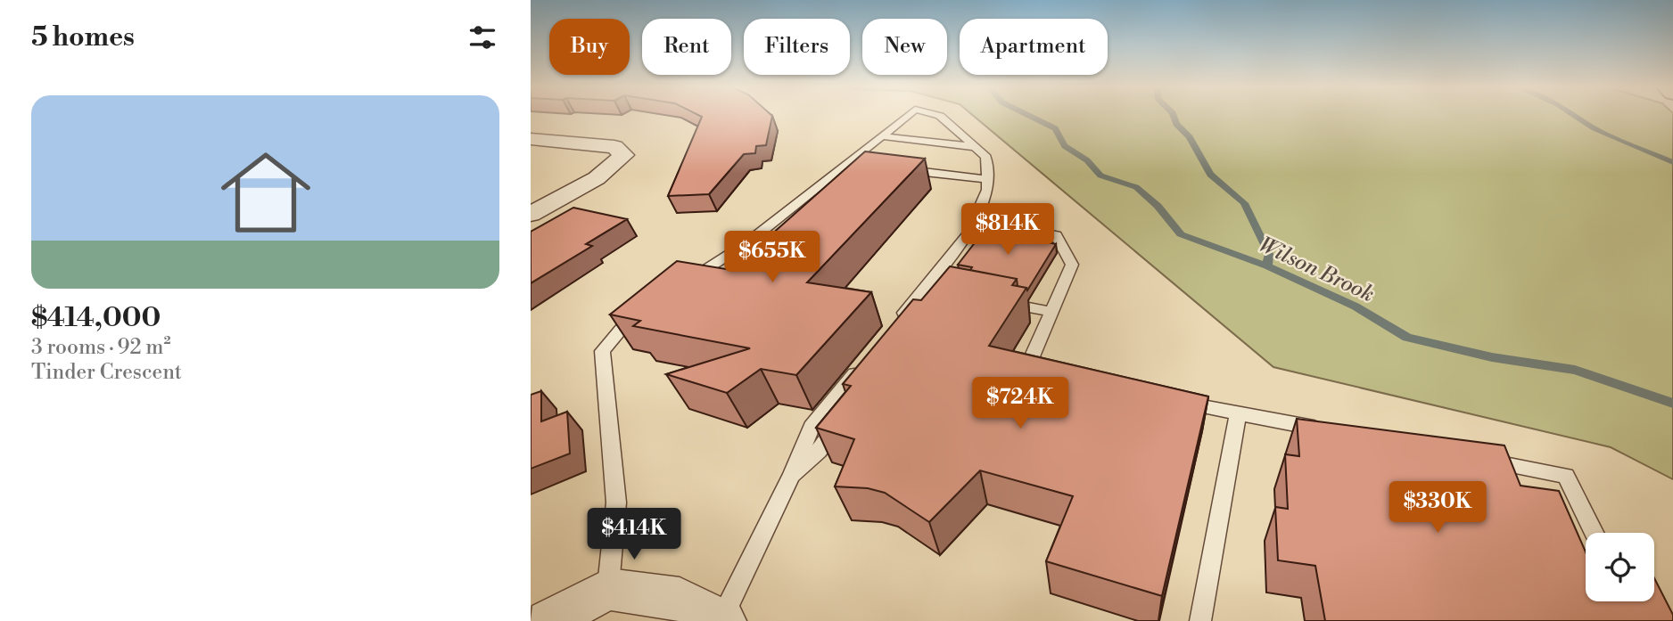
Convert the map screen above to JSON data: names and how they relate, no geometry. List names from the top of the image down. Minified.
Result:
{"water":["Wilson Brook"],"page":{"heading":"5 homes","chip":["Buy","Rent","Filters","New","Apartment"],"list":[{"name":"$414,000","note":"3 rooms · 92 m² · Tinder Crescent"}],"price":["$814K","$655K","$724K","$330K","$414K"]}}
